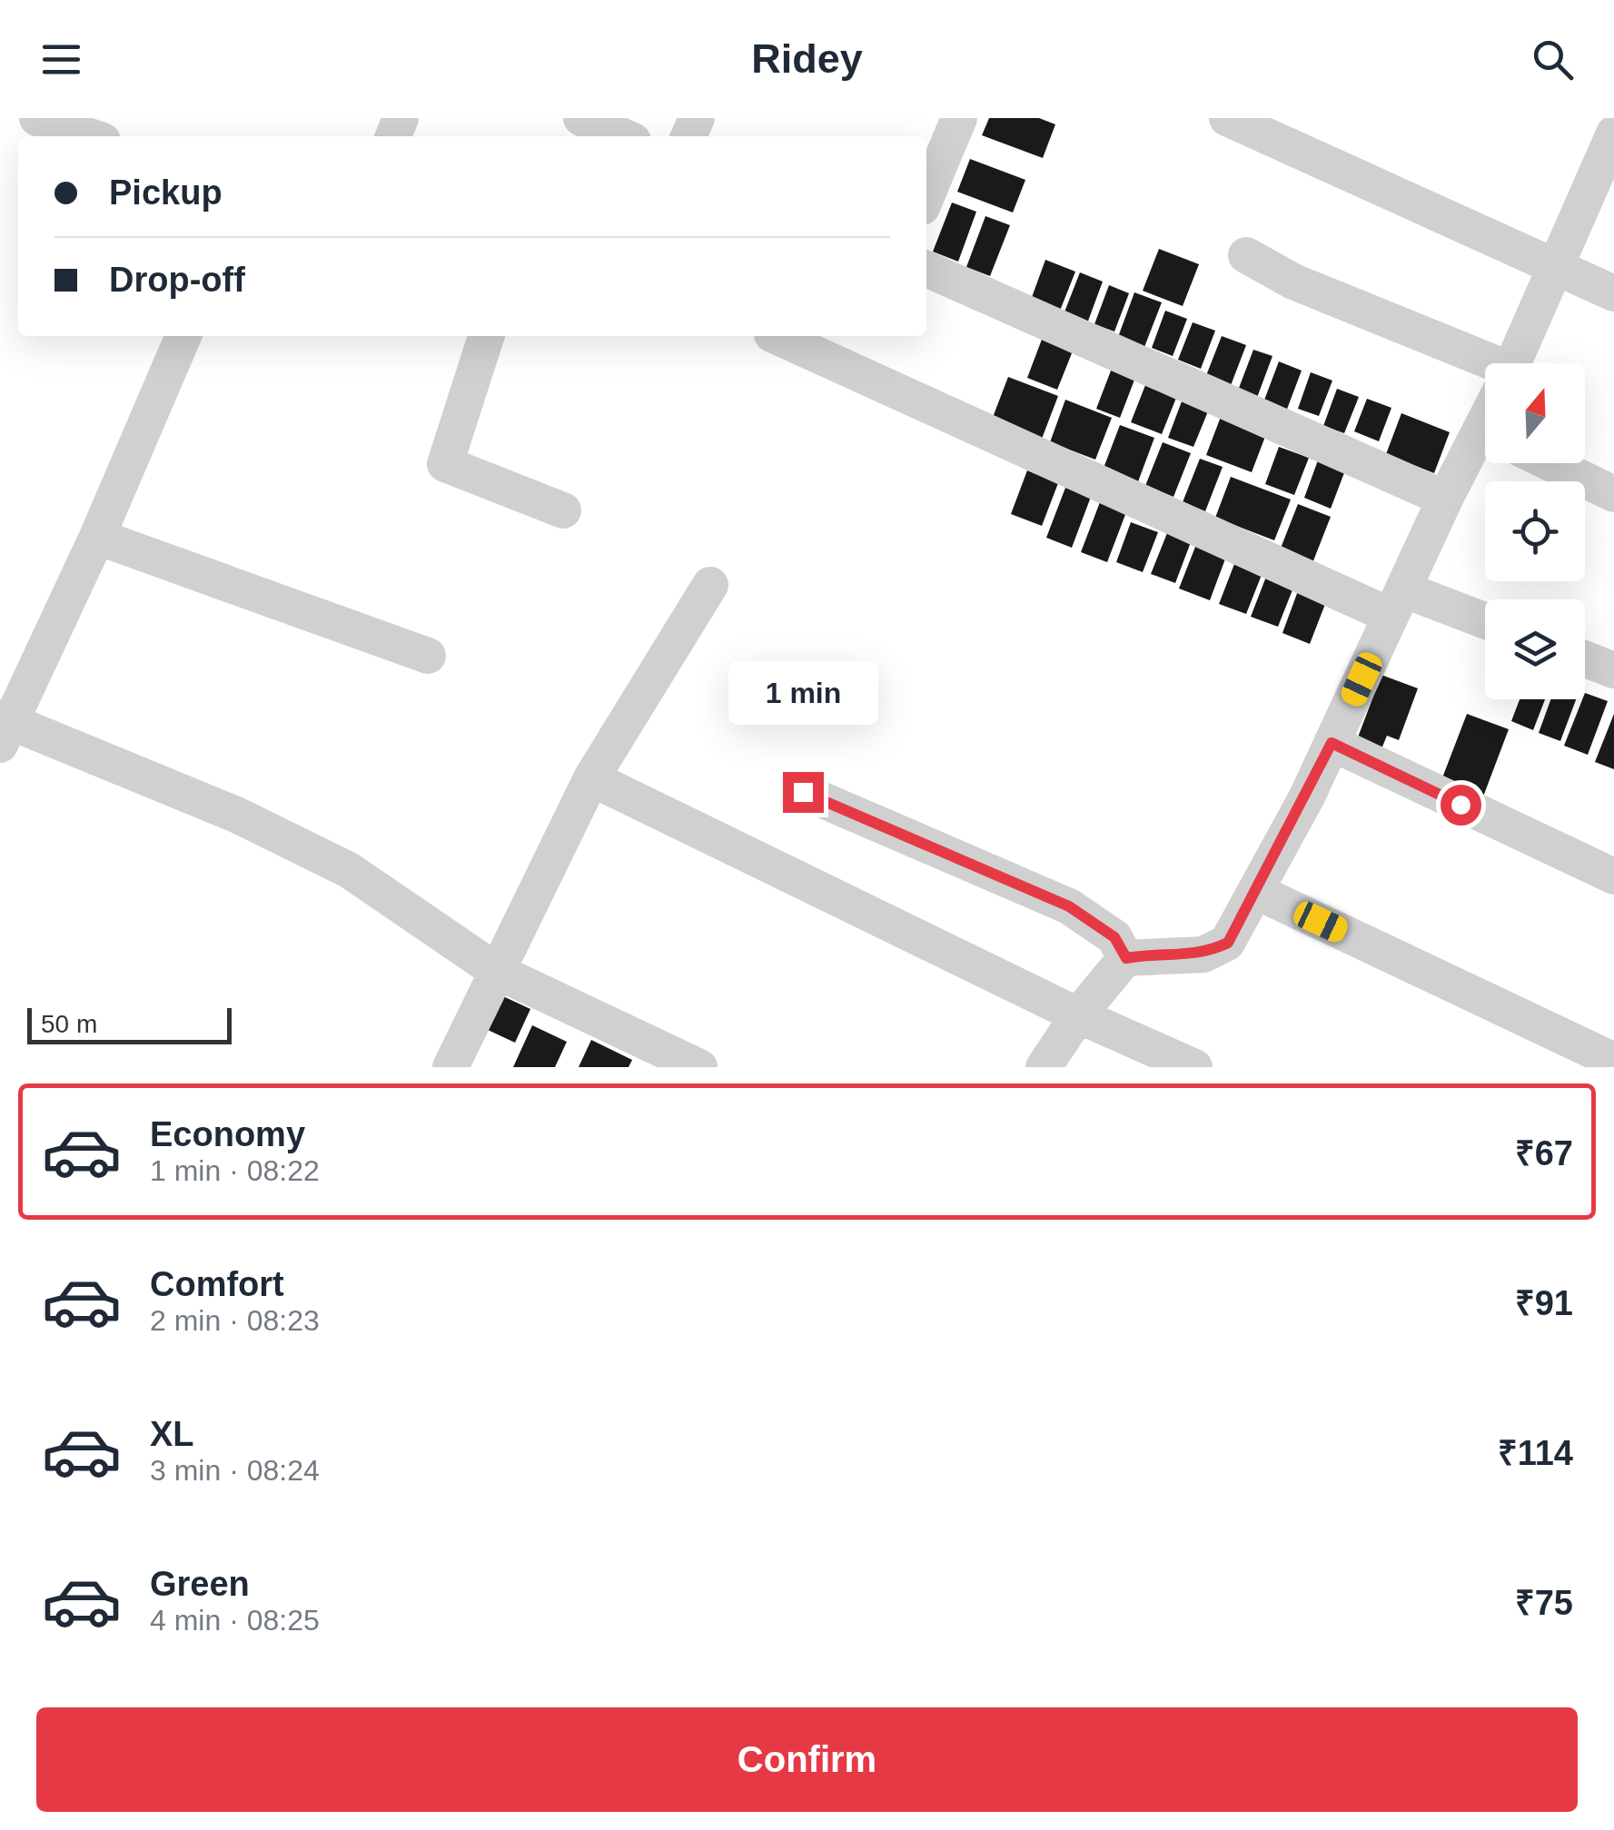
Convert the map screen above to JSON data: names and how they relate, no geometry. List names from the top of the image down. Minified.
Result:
{"scale_bar":"50 m","north":"top","page":{"header":"Ridey","banner":["Pickup","Drop-off"],"bubble":"1 min","scale":"50 m","list":[{"name":"Economy","note":"1 min · 08:22","value":"₹67"},{"name":"Comfort","note":"2 min · 08:23","value":"₹91"},{"name":"XL","note":"3 min · 08:24","value":"₹114"},{"name":"Green","note":"4 min · 08:25","value":"₹75"}],"buttons":"Confirm"}}
